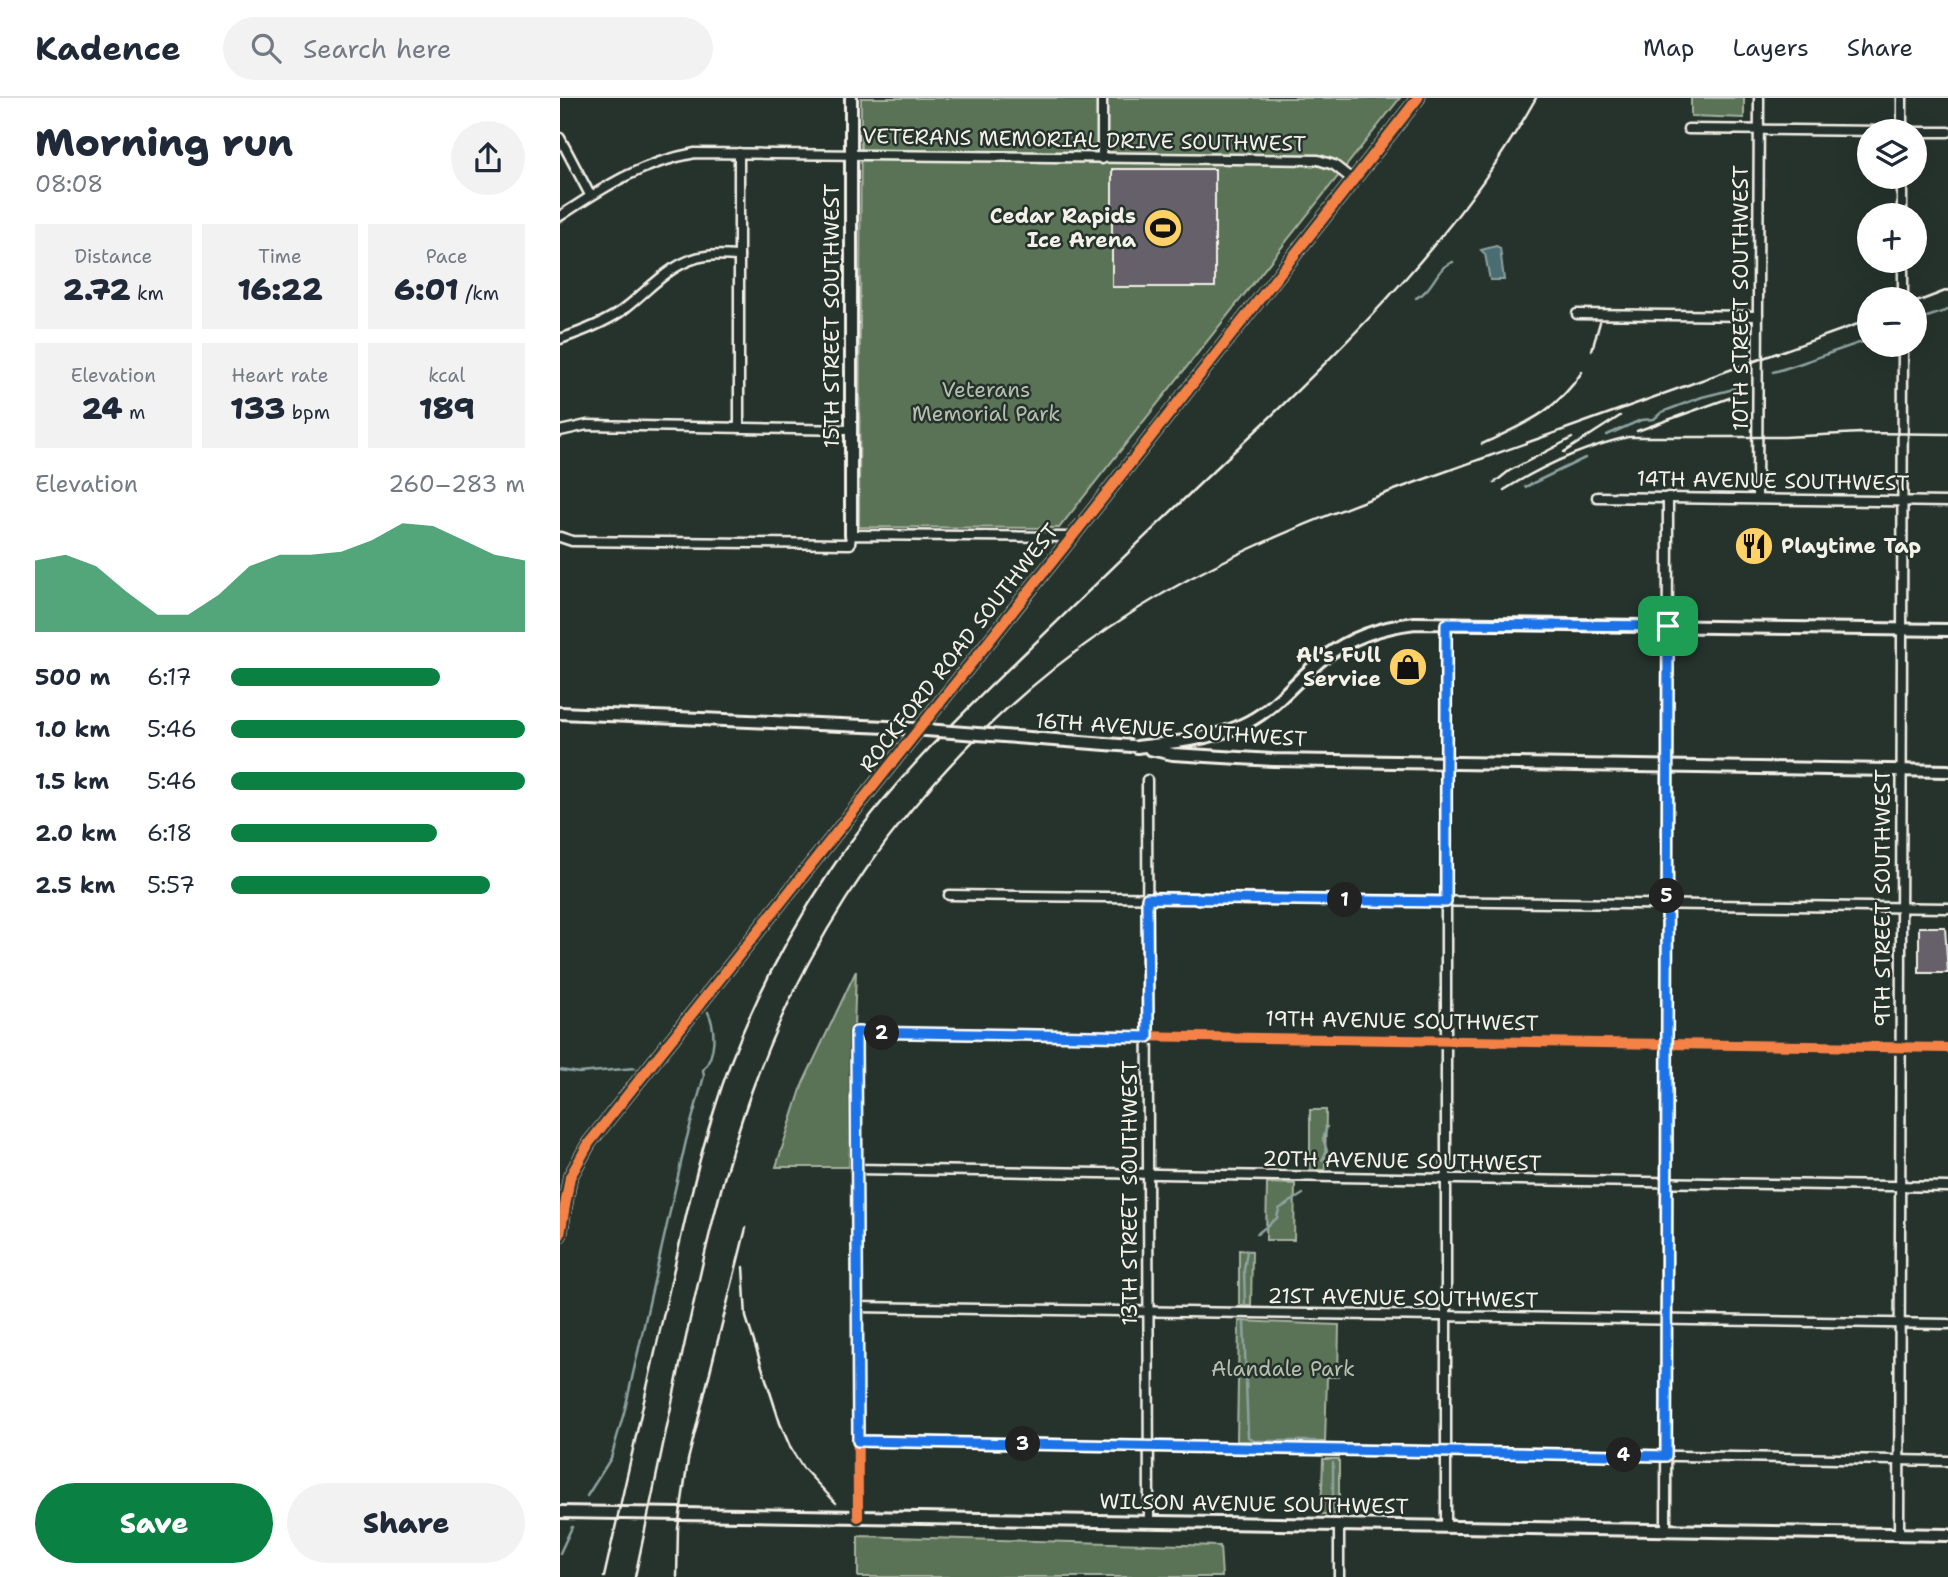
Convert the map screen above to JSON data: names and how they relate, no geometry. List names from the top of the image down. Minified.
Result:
{"streets":{"main road":["15TH STREET SOUTHWEST","ROCKFORD ROAD SOUTHWEST","16TH AVENUE SOUTHWEST","WILSON AVENUE SOUTHWEST"],"street":["VETERANS MEMORIAL DRIVE SOUTHWEST","10TH STREET SOUTHWEST","14TH AVENUE SOUTHWEST","9TH STREET SOUTHWEST","19TH AVENUE SOUTHWEST","20TH AVENUE SOUTHWEST","13TH STREET SOUTHWEST","21ST AVENUE SOUTHWEST"]},"crossings":[["VETERANS MEMORIAL DRIVE SOUTHWEST","15TH STREET SOUTHWEST"],["VETERANS MEMORIAL DRIVE SOUTHWEST","ROCKFORD ROAD SOUTHWEST"],["10TH STREET SOUTHWEST","14TH AVENUE SOUTHWEST"],["14TH AVENUE SOUTHWEST","9TH STREET SOUTHWEST"],["16TH AVENUE SOUTHWEST","9TH STREET SOUTHWEST"],["9TH STREET SOUTHWEST","19TH AVENUE SOUTHWEST"],["9TH STREET SOUTHWEST","20TH AVENUE SOUTHWEST"],["9TH STREET SOUTHWEST","21ST AVENUE SOUTHWEST"],["9TH STREET SOUTHWEST","WILSON AVENUE SOUTHWEST"],["19TH AVENUE SOUTHWEST","20TH AVENUE SOUTHWEST"],["19TH AVENUE SOUTHWEST","13TH STREET SOUTHWEST"],["20TH AVENUE SOUTHWEST","13TH STREET SOUTHWEST"],["13TH STREET SOUTHWEST","21ST AVENUE SOUTHWEST"],["13TH STREET SOUTHWEST","WILSON AVENUE SOUTHWEST"]],"parks":["Veterans Memorial Park","Alandale Park"],"places":{"sports":["Cedar Rapids Ice Arena"],"restaurant":["Playtime Tap"],"shop":["Al's Full Service"]},"page":{"header":"Kadence","search":"Search here","nav":["Map","Layers","Share"],"heading":["Morning run","08:08"],"map_buttons":["+","−"],"stats":[["Distance","2.72 km"],["Time","16:22"],["Pace","6:01 /km"],["Elevation","24 m"],["Heart rate","133 bpm"],["kcal","189"]],"chart":["Elevation","260–283 m"],"list":[{"name":"500 m","note":"6:17"},{"name":"1.0 km","note":"5:46"},{"name":"1.5 km","note":"5:46"},{"name":"2.0 km","note":"6:18"},{"name":"2.5 km","note":"5:57"}],"pins":["5","1","2","3","4"],"buttons":["Save","Share"]}}
